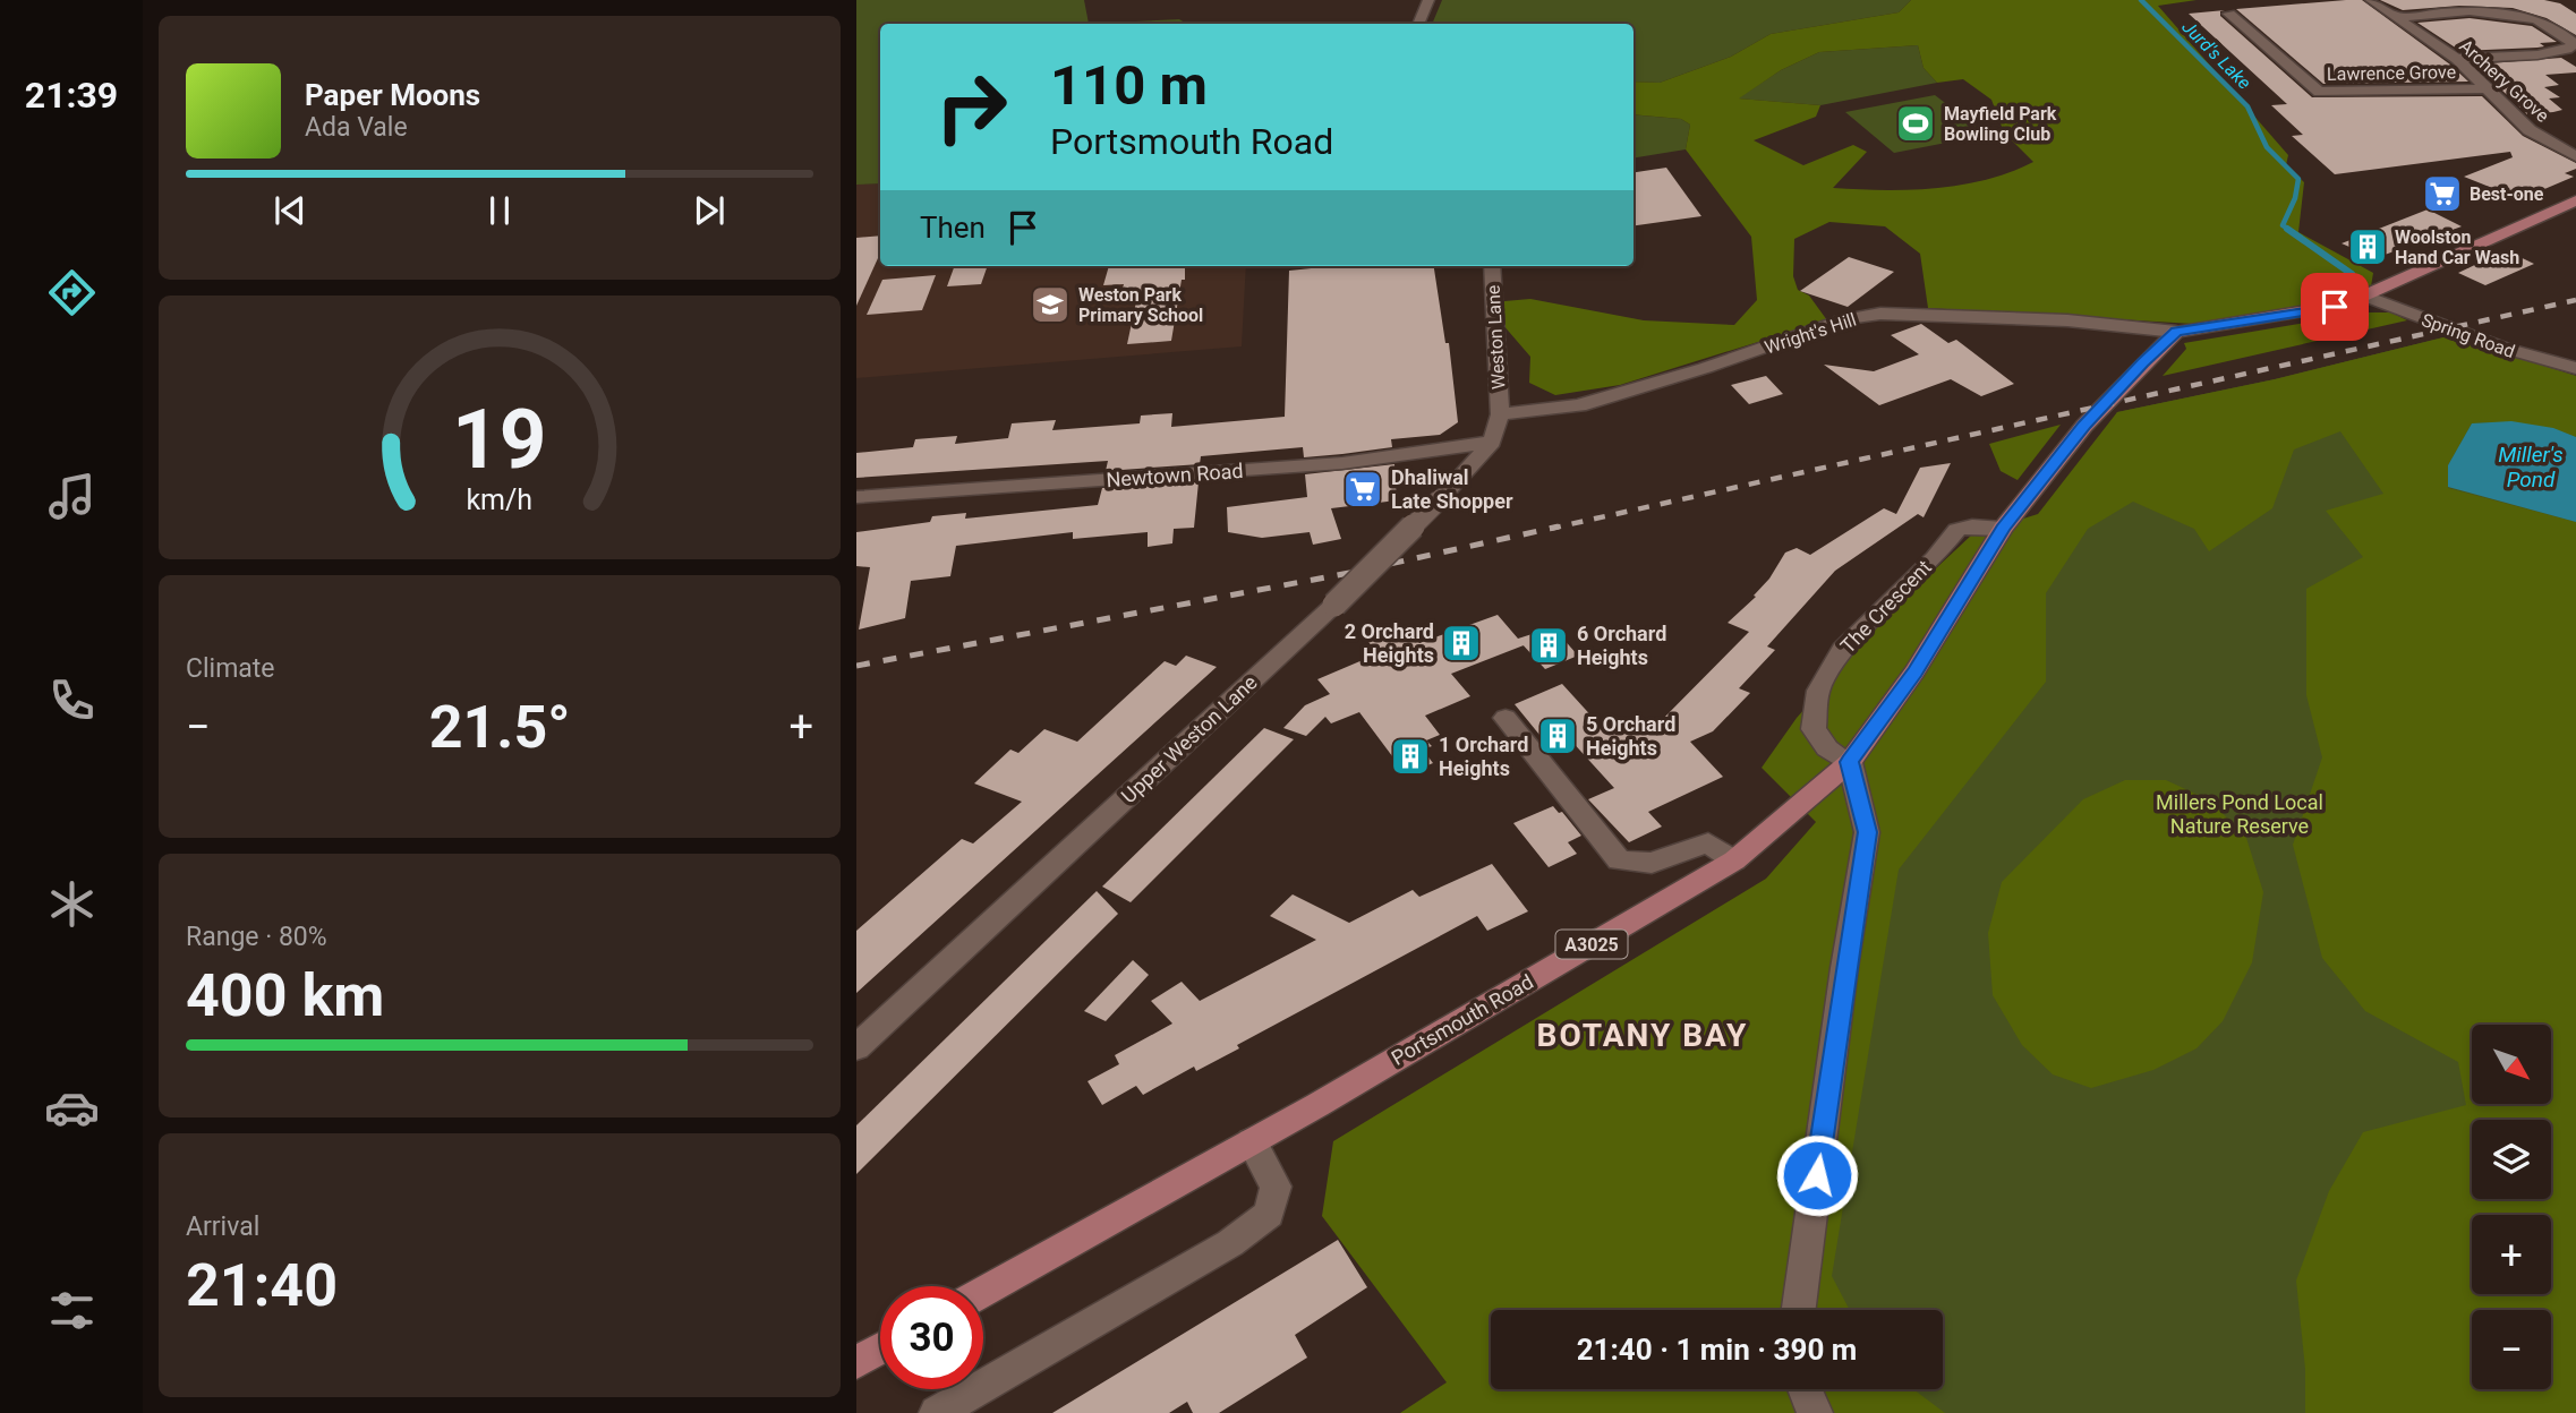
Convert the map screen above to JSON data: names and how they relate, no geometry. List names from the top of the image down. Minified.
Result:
{"streets":{"main road":["A3025","Portsmouth Road"],"street":["Lawrence Grove","Archery Grove","Wright's Hill","Spring Road","Weston Lane","Newtown Road","The Crescent","Upper Weston Lane"]},"crossings":[["Lawrence Grove","Archery Grove"],["Wright's Hill","Weston Lane"],["Wright's Hill","Upper Weston Lane"],["Wright's Hill","Portsmouth Road"],["Weston Lane","Upper Weston Lane"],["Newtown Road","Upper Weston Lane"],["The Crescent","Portsmouth Road"]],"districts":["BOTANY BAY"],"water":["Jurd's Lake","Miller's Pond"],"parks":["Millers Pond Local Nature Reserve"],"places":{"sports":["Mayfield Park Bowling Club"],"supermarket":["Best-one","Dhaliwal Late Shopper"],"building":["Woolston Hand Car Wash","2 Orchard Heights","6 Orchard Heights","5 Orchard Heights","1 Orchard Heights"],"school or university":["Weston Park Primary School"]},"north":"bottom right","page":{"tabs":"21:39","turn":["110 m","Portsmouth Road"],"song":["Paper Moons","Ada Vale"],"then":"Then","tile":["Climate",["Range · 80%","400 km"],["Arrival","21:40"]],"heat":["−","21.5°","+"],"map_buttons":["+","−"],"limit":"30","trip":"21:40 · 1 min · 390 m","gauge":["19","km/h"]}}
